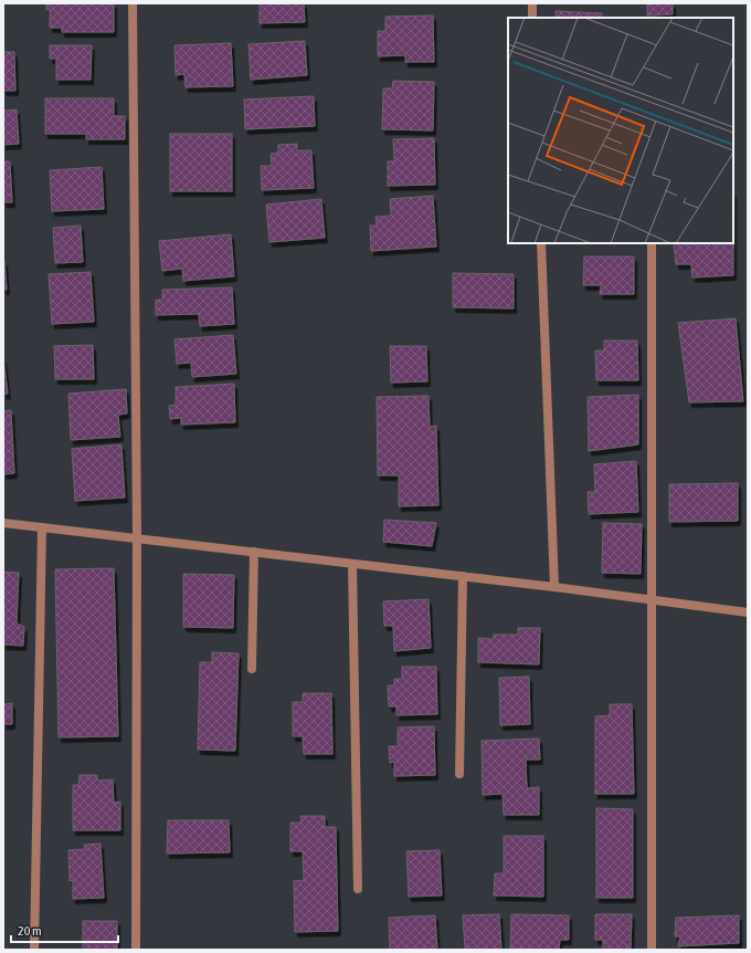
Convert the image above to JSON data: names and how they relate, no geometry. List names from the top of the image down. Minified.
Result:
{"scale_bar":"20 m"}
